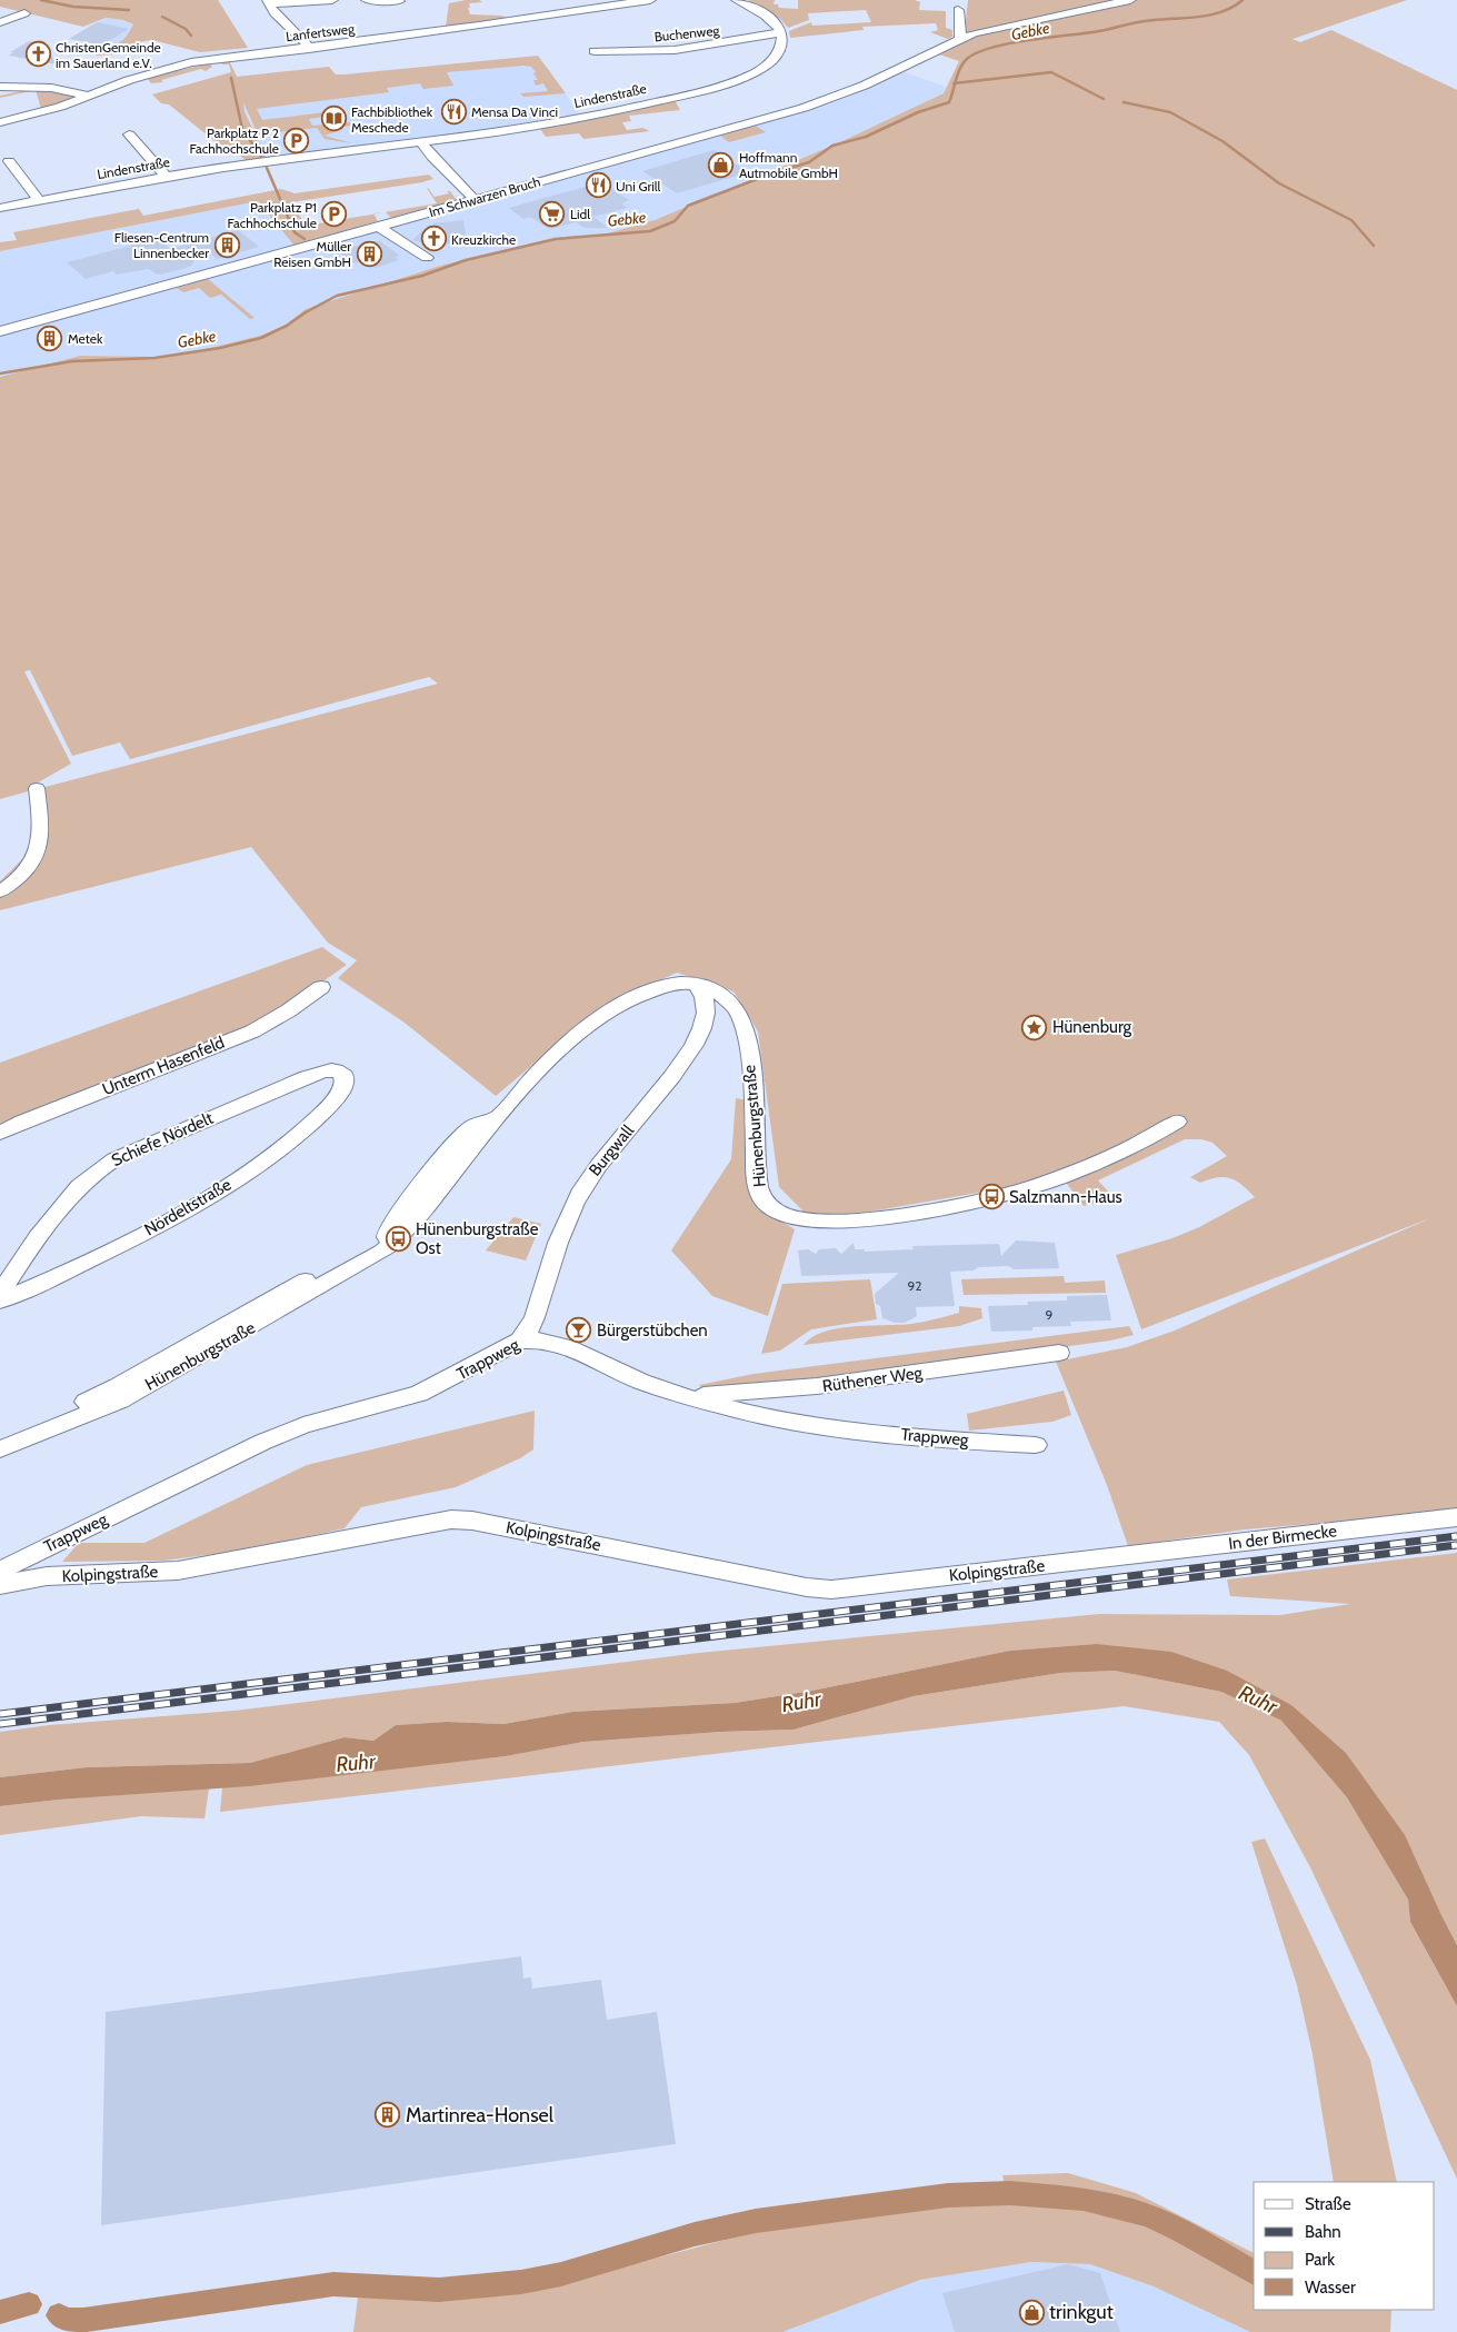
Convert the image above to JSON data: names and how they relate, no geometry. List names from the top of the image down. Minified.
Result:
{"streets":{"street":["Lanfertsweg","Buchenweg","Lindenstraße","Im Schwarzen Bruch","Unterm Hasenfeld","Hünenburgstraße","Schiefe Nördelt","Burgwall","Nördeltstraße","Trappweg","Rüthener Weg","Kolpingstraße","In der Birmecke"]},"crossings":[["Buchenweg","Lindenstraße"],["Hünenburgstraße","Burgwall"],["Schiefe Nördelt","Nördeltstraße"],["Burgwall","Trappweg"],["Trappweg","Rüthener Weg"],["Kolpingstraße","In der Birmecke"]],"water":["Gebke","Ruhr"],"places":{"church":["ChristenGemeinde im Sauerland e.V.","Kreuzkirche"],"restaurant":["Mensa Da Vinci","Uni Grill"],"library":["Fachbibliothek Meschede"],"parking":["Parkplatz P 2 Fachhochschule","Parkplatz P1 Fachhochschule"],"shop":["Hoffmann Autmobile GmbH","trinkgut"],"supermarket":["Lidl"],"building":["Fliesen-Centrum Linnenbecker","Müller Reisen GmbH","Metek","Martinrea-Honsel"],"place":["Hünenburg"],"bus stop":["Salzmann-Haus","Hünenburgstraße Ost"],"bar":["Bürgerstübchen"]},"house_numbers":["92","9"],"legend":["Straße","Bahn","Park","Wasser"]}
